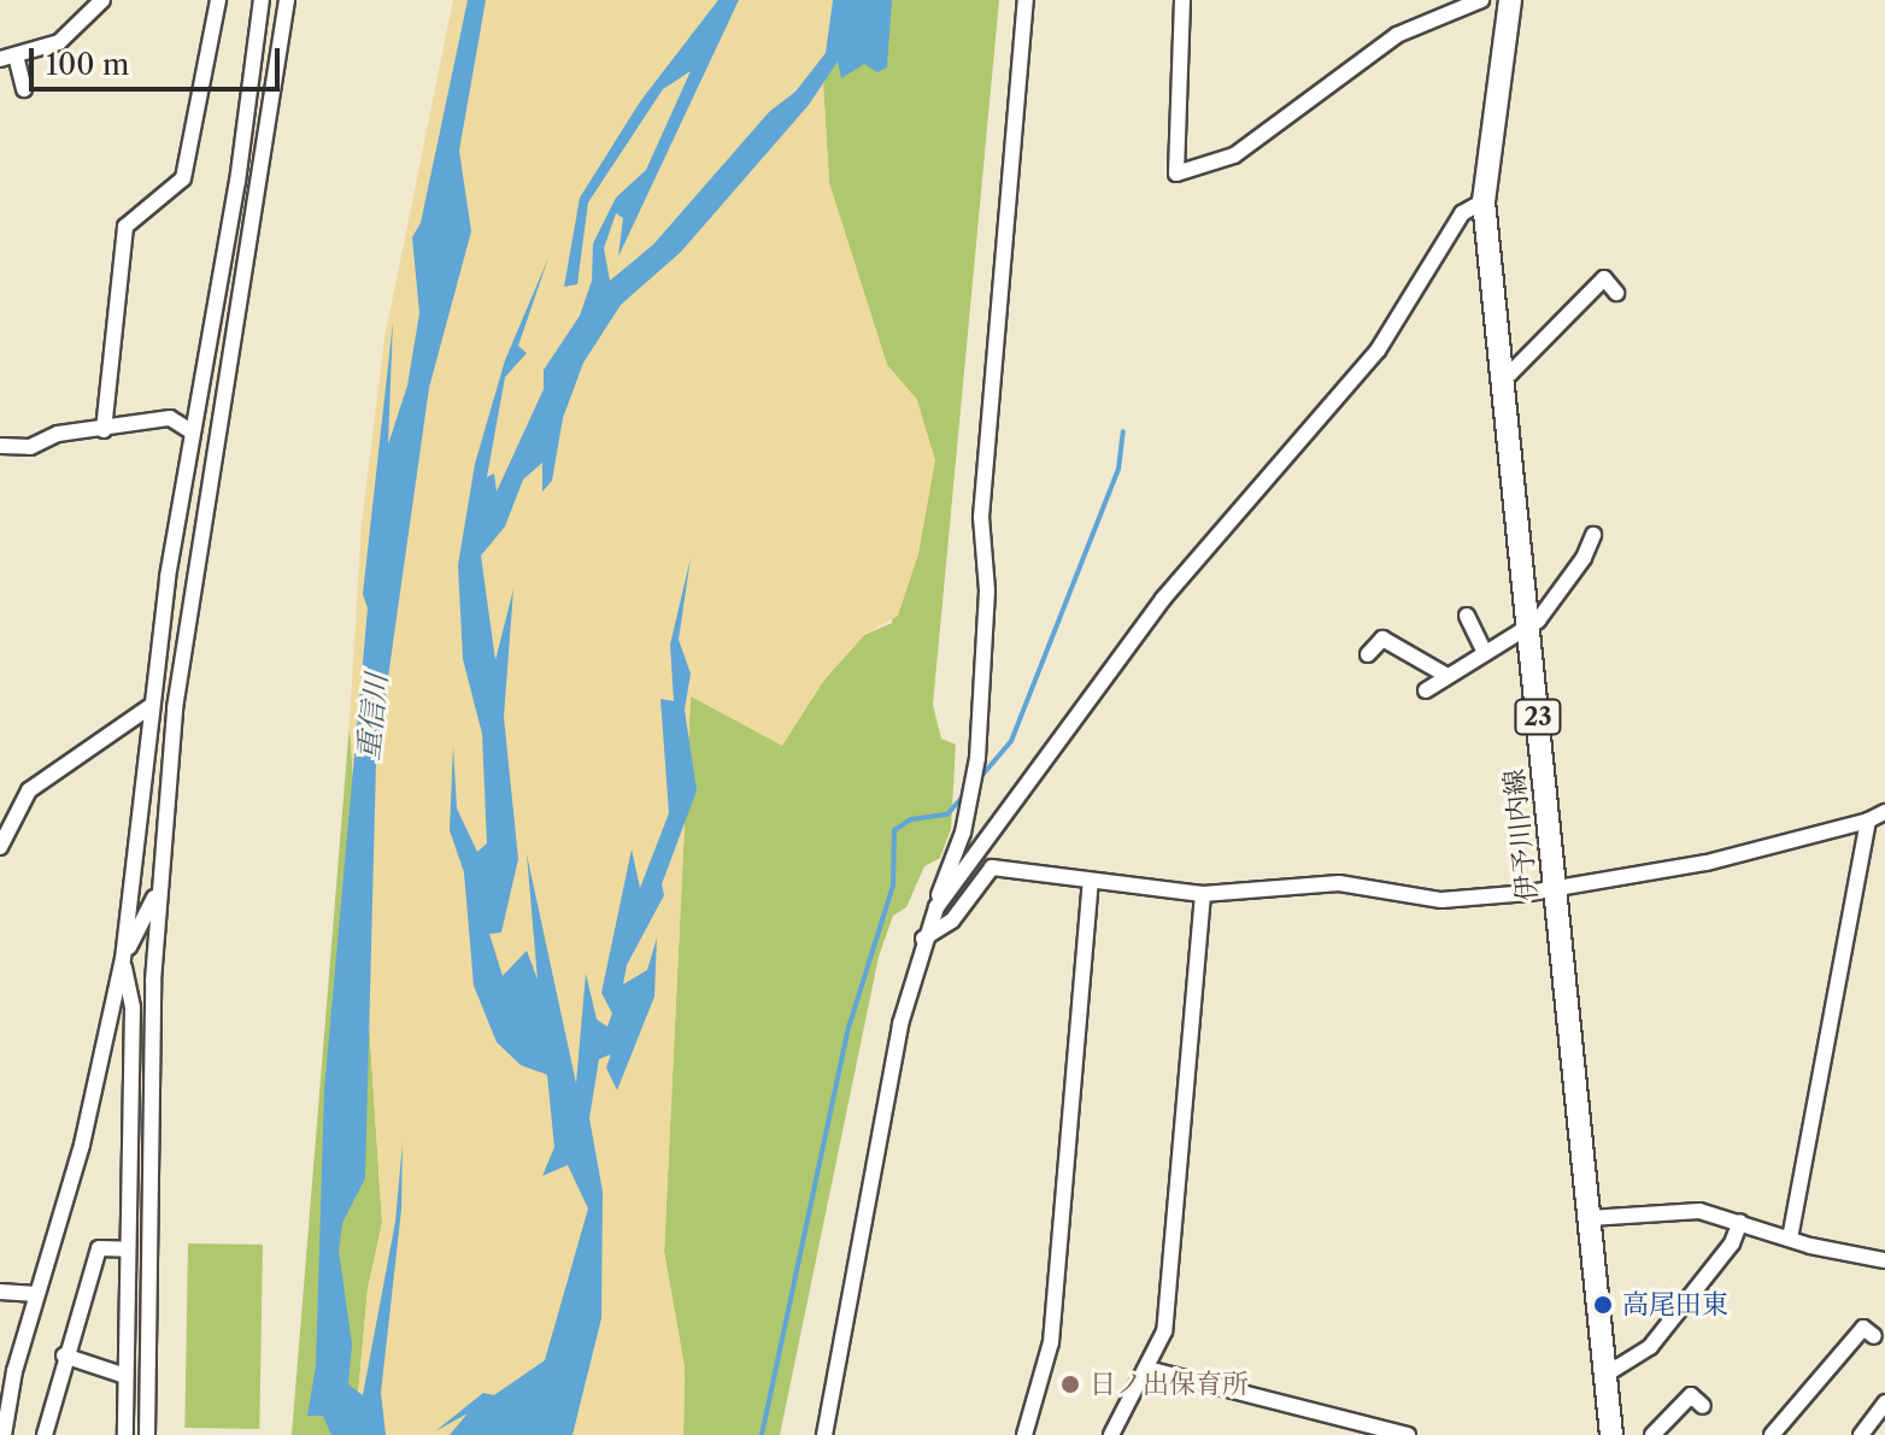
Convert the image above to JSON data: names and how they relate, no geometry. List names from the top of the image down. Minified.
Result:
{"streets":{"main road":["23","伊予川内線"]},"water":["重信川"],"places":["高尾田東","日ノ出保育所"],"scale_bar":"100 m"}
